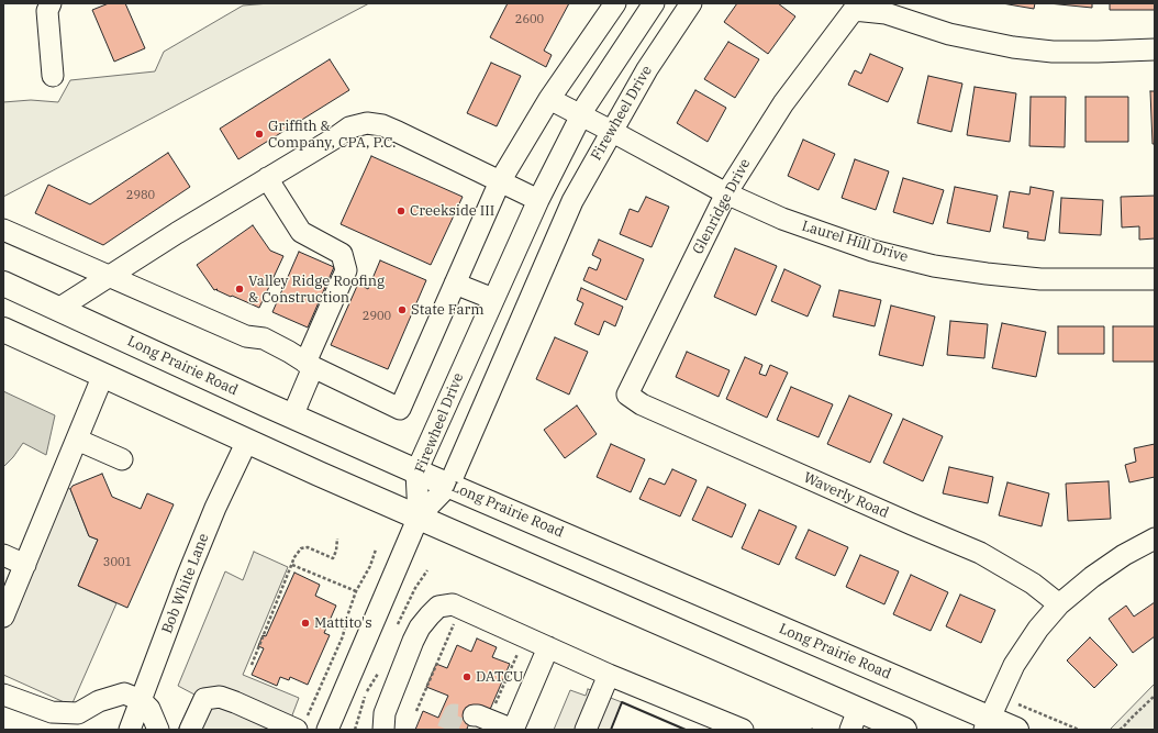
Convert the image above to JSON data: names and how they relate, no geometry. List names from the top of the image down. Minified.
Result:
{"streets":{"main road":["Long Prairie Road"],"street":["Firewheel Drive","Glenridge Drive","Laurel Hill Drive","Waverly Road","Bob White Lane"]},"crossings":[["Firewheel Drive","Laurel Hill Drive"],["Firewheel Drive","Long Prairie Road"],["Glenridge Drive","Laurel Hill Drive"],["Glenridge Drive","Waverly Road"]],"places":["Griffith & Company, CPA, P.C.","Creekside III","Valley Ridge Roofing & Construction","State Farm","Mattito's","DATCU"],"house_numbers":["2600","2980","2900","3001"]}
